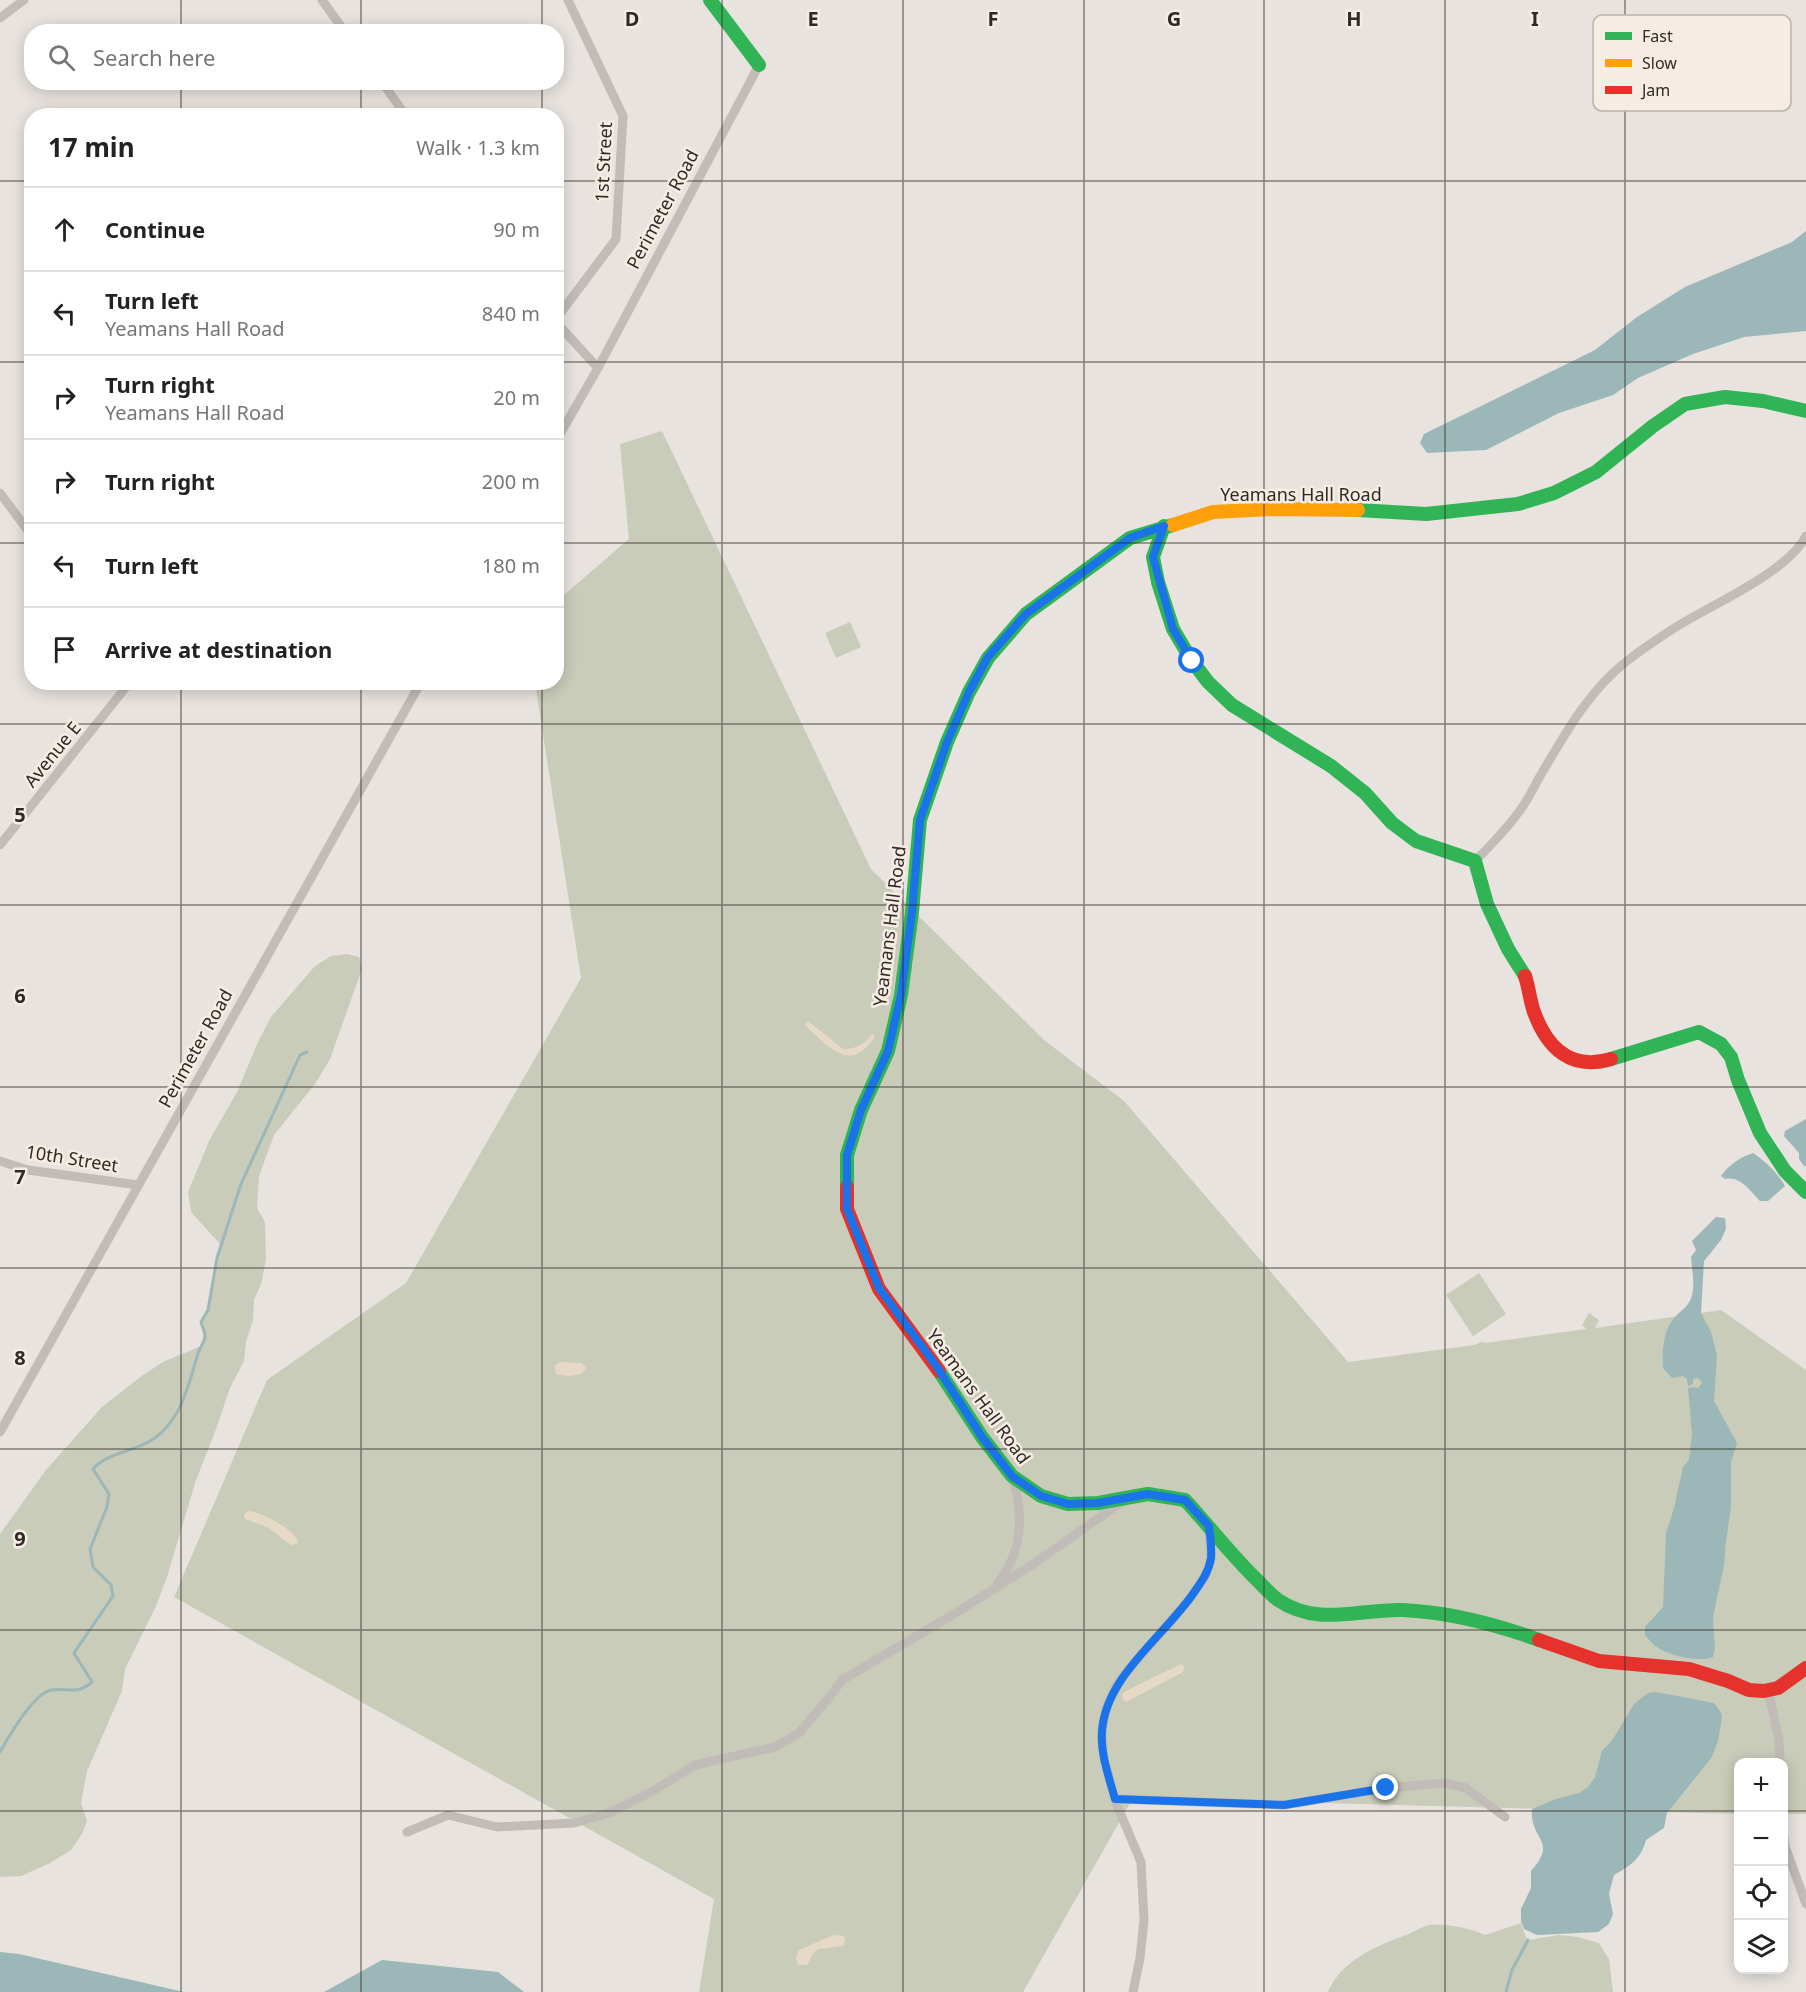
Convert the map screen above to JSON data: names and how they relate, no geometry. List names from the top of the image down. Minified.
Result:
{"streets":{"street":["1st Street","Perimeter Road","Yeamans Hall Road","Avenue E","10th Street"]},"crossings":[["Perimeter Road","10th Street"]],"legend":["Fast","Slow","Jam"],"page":{"search":"Search here","heading":["17 min","Walk · 1.3 km"],"list":[["Continue","90 m"],["Turn left","Yeamans Hall Road","840 m"],["Turn right","Yeamans Hall Road","20 m"],["Turn right","200 m"],["Turn left","180 m"],"Arrive at destination"],"map_buttons":["+","−"]},"grid":{"columns":["D","E","F","G","H","I"],"rows":["5","6","7","8","9"]}}
